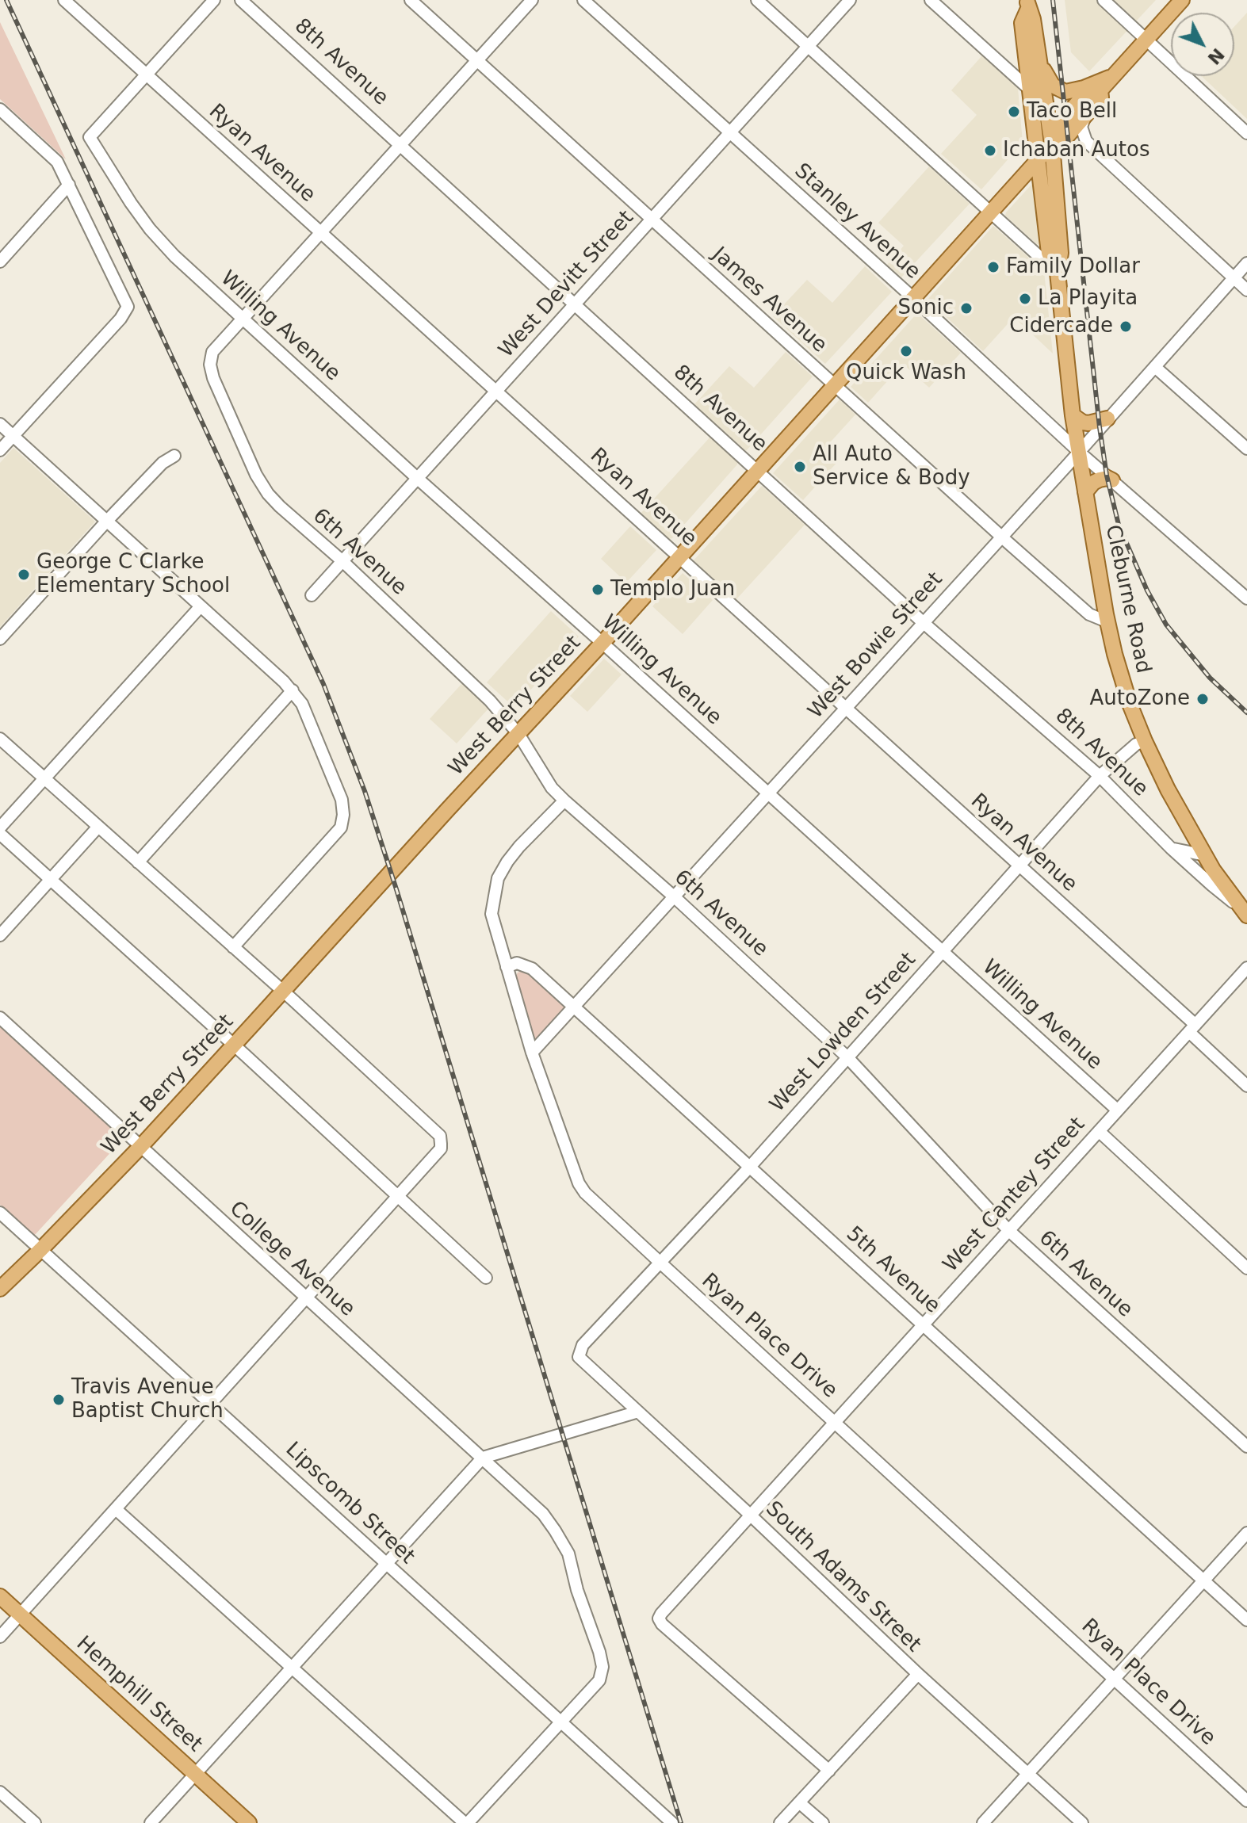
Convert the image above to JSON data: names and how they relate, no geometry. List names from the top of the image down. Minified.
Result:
{"streets":{"main road":["Cleburne Road","West Berry Street","Hemphill Street"],"street":["8th Avenue","Ryan Avenue","Stanley Avenue","West Devitt Street","James Avenue","Willing Avenue","6th Avenue","West Bowie Street","West Lowden Street","West Cantey Street","College Avenue","5th Avenue","Ryan Place Drive","Lipscomb Street","South Adams Street"]},"crossings":[["8th Avenue","West Devitt Street"],["8th Avenue","Cleburne Road"],["8th Avenue","West Bowie Street"],["8th Avenue","West Berry Street"],["8th Avenue","West Lowden Street"],["Ryan Avenue","West Devitt Street"],["Ryan Avenue","Willing Avenue"],["Ryan Avenue","West Bowie Street"],["Ryan Avenue","West Berry Street"],["Ryan Avenue","West Lowden Street"],["Ryan Avenue","West Cantey Street"],["Stanley Avenue","West Devitt Street"],["Stanley Avenue","Cleburne Road"],["Stanley Avenue","West Bowie Street"],["Stanley Avenue","West Berry Street"],["West Devitt Street","James Avenue"],["West Devitt Street","Willing Avenue"],["West Devitt Street","6th Avenue"],["James Avenue","Cleburne Road"],["James Avenue","West Bowie Street"],["James Avenue","West Berry Street"],["Willing Avenue","6th Avenue"],["Willing Avenue","West Bowie Street"],["Willing Avenue","West Berry Street"],["Willing Avenue","West Lowden Street"],["Willing Avenue","West Cantey Street"],["6th Avenue","West Bowie Street"],["6th Avenue","West Berry Street"],["6th Avenue","West Lowden Street"],["6th Avenue","West Cantey Street"],["6th Avenue","Ryan Place Drive"],["Cleburne Road","West Bowie Street"],["Cleburne Road","West Berry Street"],["Cleburne Road","West Lowden Street"],["West Bowie Street","5th Avenue"],["West Bowie Street","Ryan Place Drive"],["West Berry Street","College Avenue"],["West Berry Street","Lipscomb Street"],["West Lowden Street","5th Avenue"],["West Lowden Street","Ryan Place Drive"],["West Lowden Street","South Adams Street"],["West Cantey Street","5th Avenue"],["West Cantey Street","Ryan Place Drive"],["West Cantey Street","South Adams Street"],["College Avenue","Lipscomb Street"],["5th Avenue","Ryan Place Drive"]],"places":["Taco Bell","Ichaban Autos","Family Dollar","La Playita","Sonic","Cidercade","Quick Wash","All Auto Service & Body","George C Clarke Elementary School","Templo Juan","AutoZone","Travis Avenue Baptist Church"],"north":"bottom right"}
